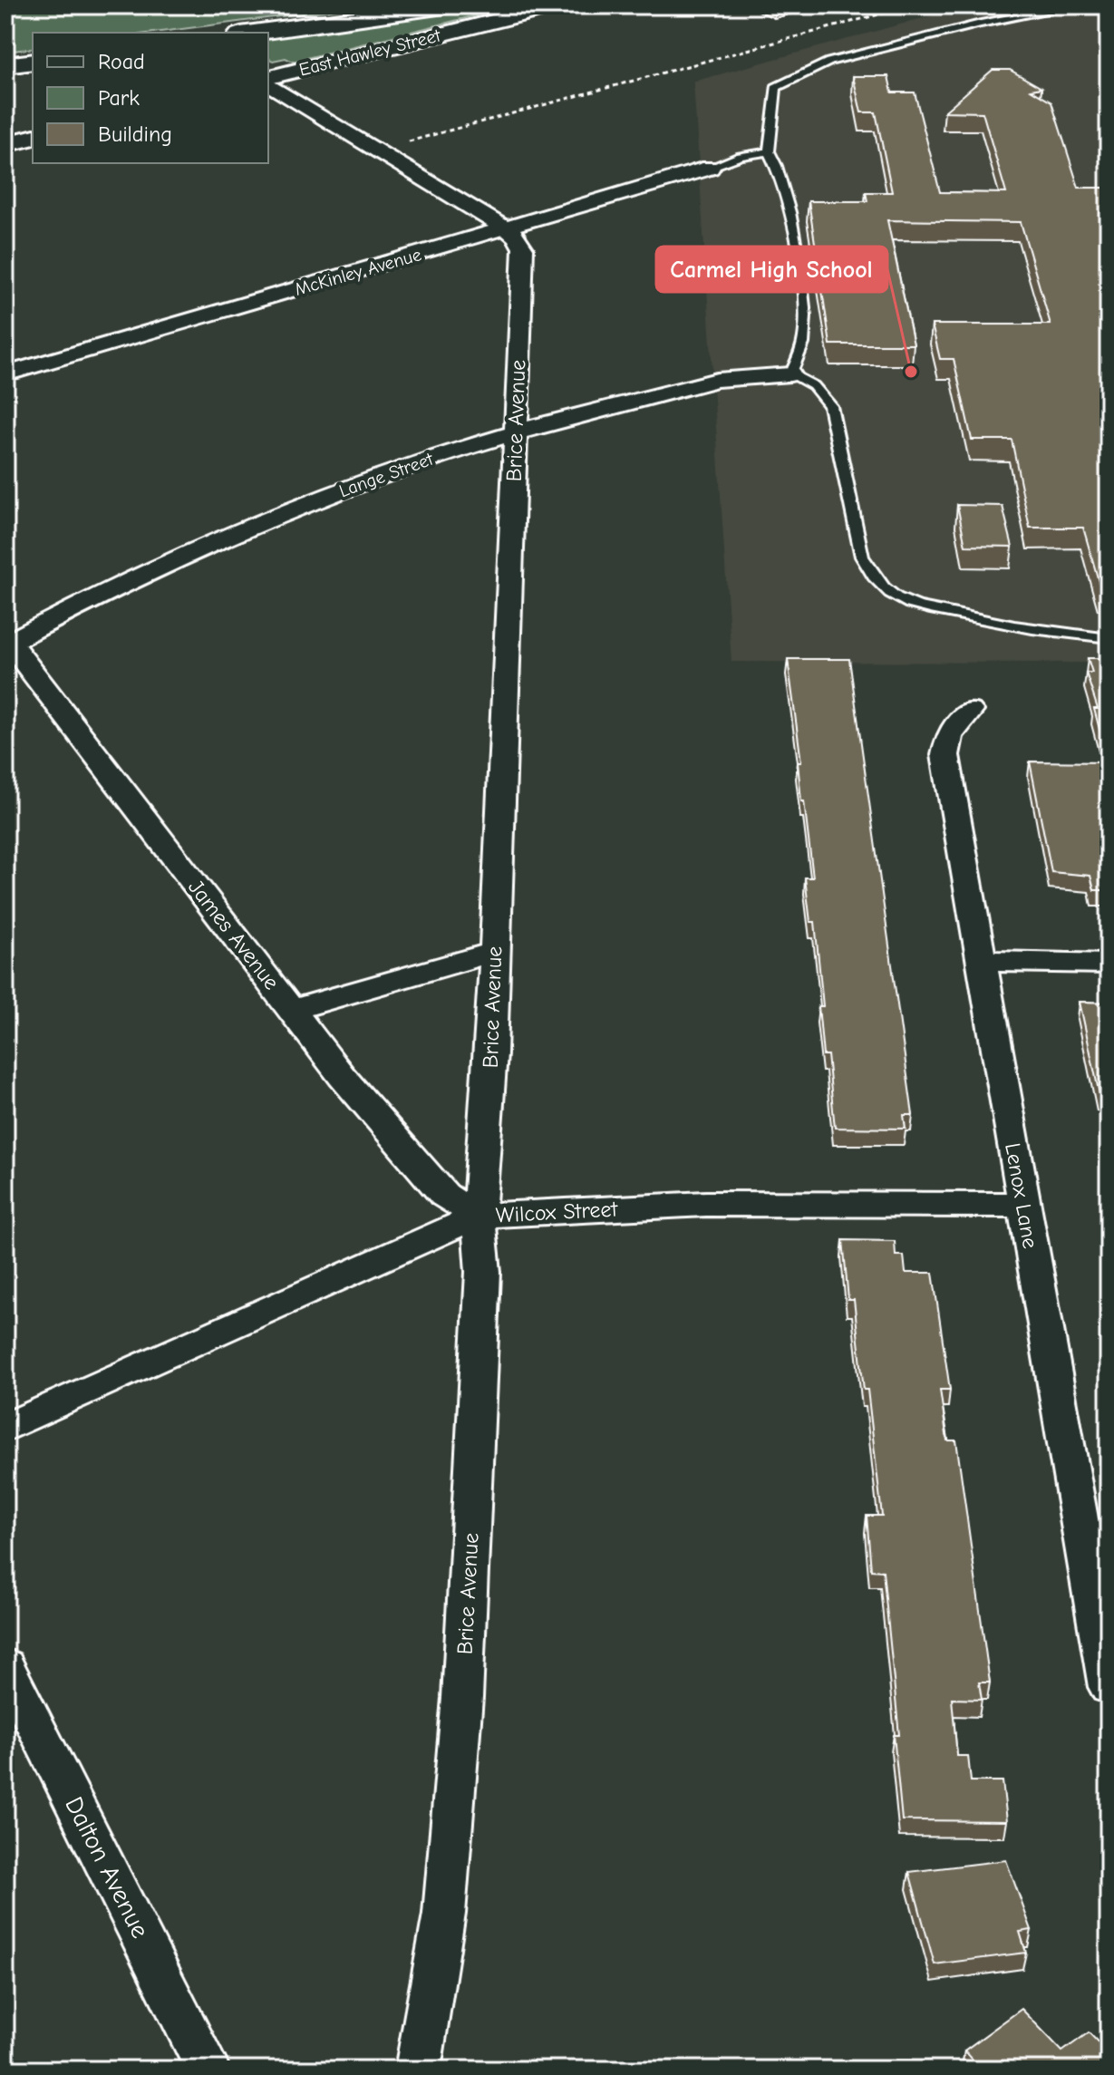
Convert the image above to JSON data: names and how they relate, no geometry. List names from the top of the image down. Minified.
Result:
{"streets":{"street":["East Hawley Street","McKinley Avenue","Brice Avenue","Lange Street","James Avenue","Lenox Lane","Wilcox Street","Dalton Avenue"]},"crossings":[["McKinley Avenue","Brice Avenue"],["Brice Avenue","Lange Street"],["Brice Avenue","James Avenue"],["Brice Avenue","Wilcox Street"],["Lange Street","James Avenue"],["James Avenue","Wilcox Street"],["Lenox Lane","Wilcox Street"]],"places":["Carmel High School"],"legend":["Road","Park","Building"]}
